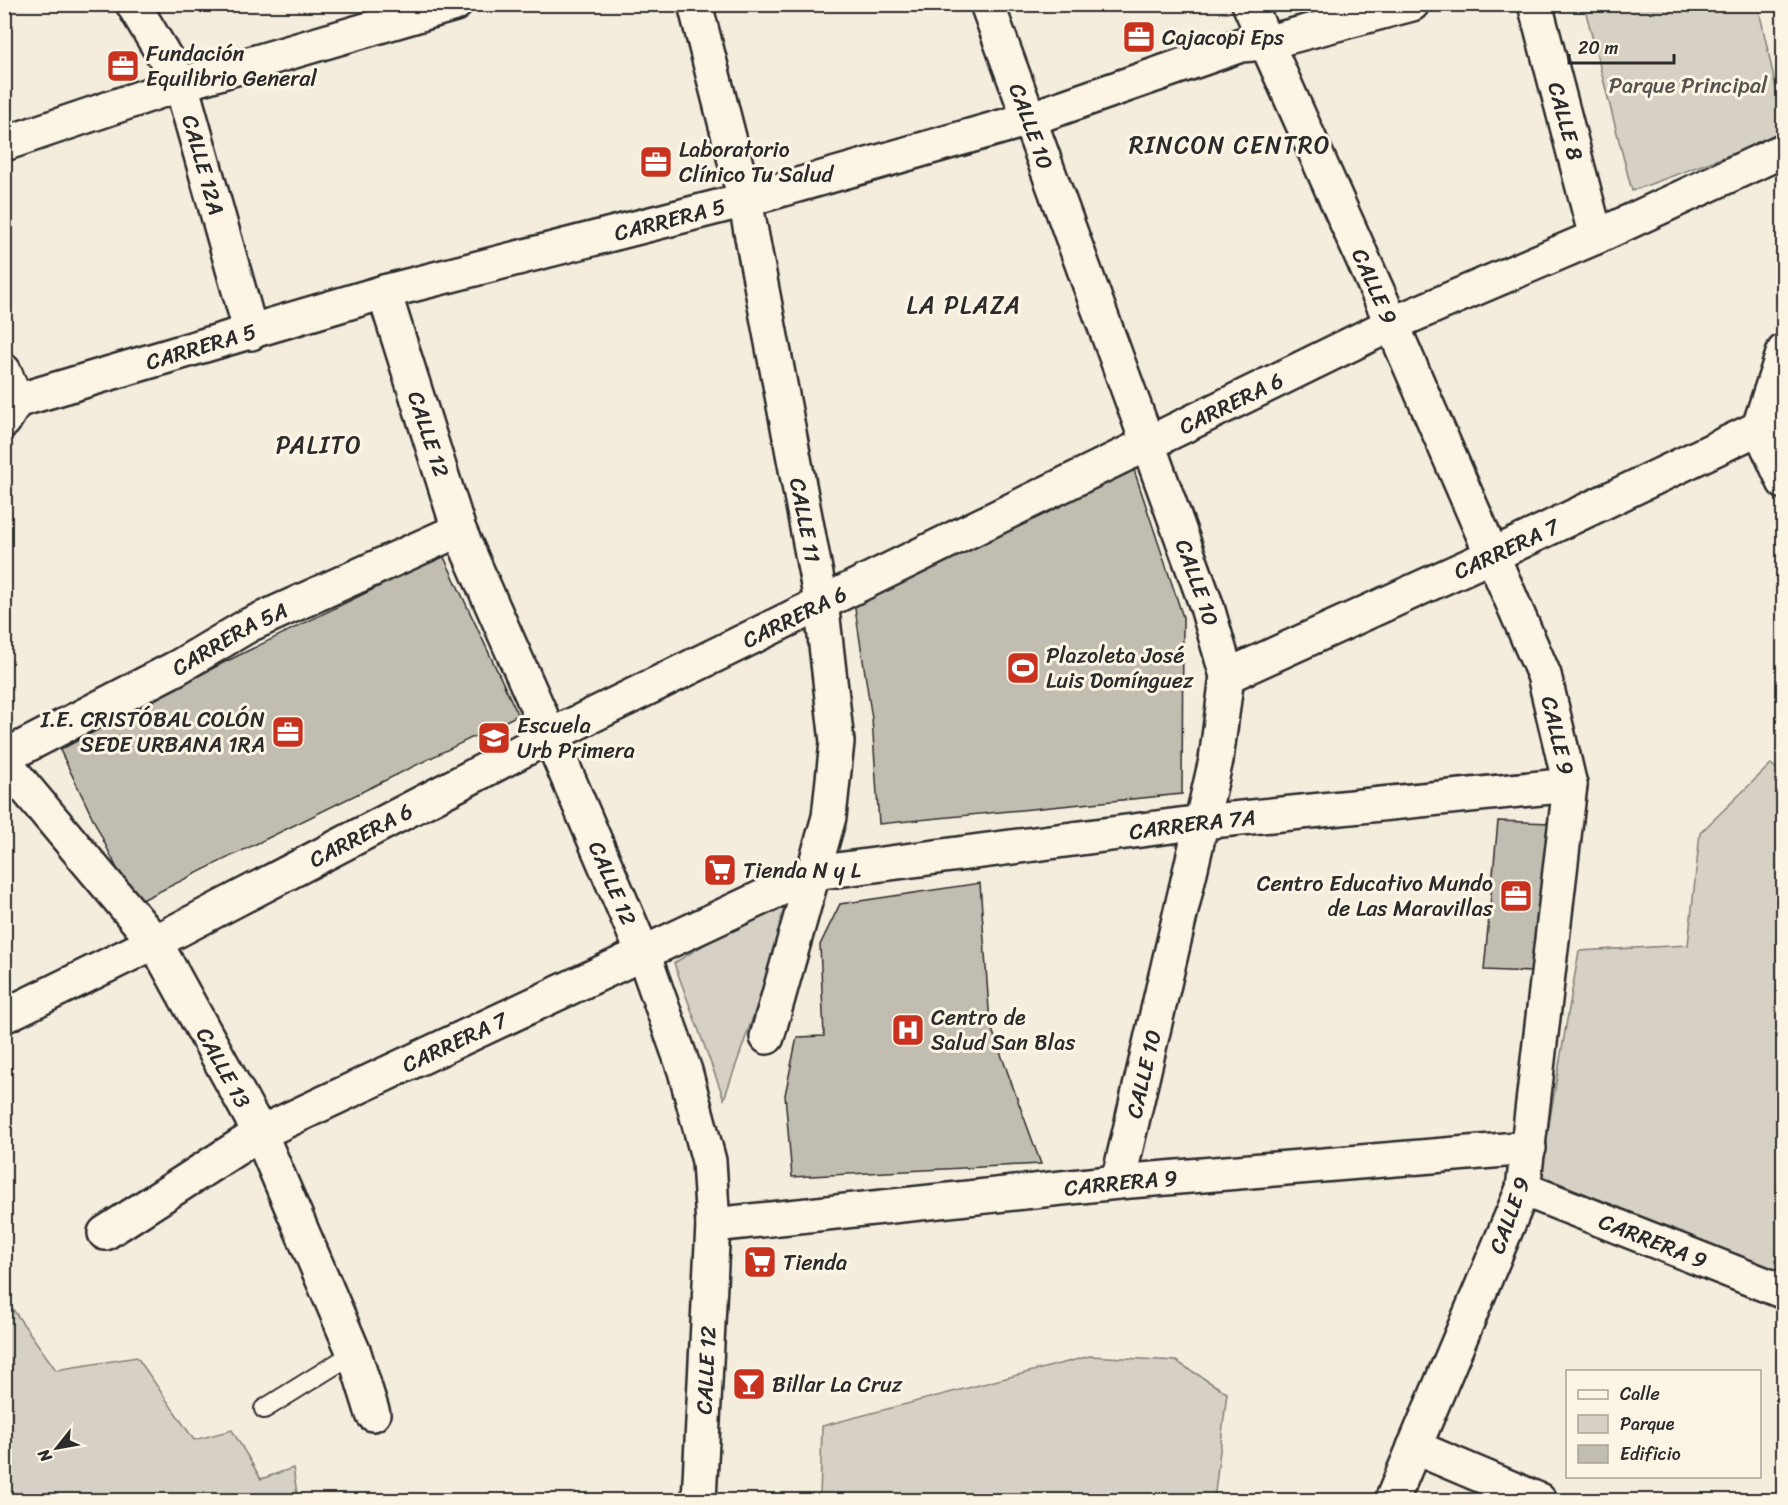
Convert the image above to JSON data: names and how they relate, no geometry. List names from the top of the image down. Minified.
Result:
{"streets":{"street":["CALLE 8","CALLE 10","CALLE 12A","CARRERA 5","CALLE 9","CARRERA 6","CALLE 12","CALLE 11","CARRERA 7","CARRERA 5A","CARRERA 7A","CALLE 13","CARRERA 9"]},"crossings":[["CALLE 8","CARRERA 6"],["CALLE 10","CARRERA 5"],["CALLE 10","CARRERA 6"],["CALLE 10","CARRERA 7"],["CALLE 10","CARRERA 7A"],["CALLE 10","CARRERA 9"],["CALLE 12A","CARRERA 5"],["CARRERA 5","CALLE 9"],["CARRERA 5","CALLE 12"],["CARRERA 5","CALLE 11"],["CALLE 9","CARRERA 6"],["CALLE 9","CARRERA 7"],["CALLE 9","CARRERA 7A"],["CALLE 9","CARRERA 9"],["CARRERA 6","CALLE 12"],["CARRERA 6","CALLE 11"],["CARRERA 6","CALLE 13"],["CALLE 12","CARRERA 7"],["CALLE 12","CARRERA 5A"],["CALLE 12","CARRERA 9"],["CALLE 11","CARRERA 7"],["CALLE 11","CARRERA 7A"],["CARRERA 7","CARRERA 7A"],["CARRERA 7","CALLE 13"],["CARRERA 5A","CALLE 13"]],"districts":["RINCON CENTRO","LA PLAZA","PALITO"],"parks":["Parque Principal"],"places":{"office":["Cajacopi Eps","Fundación Equilibrio General","Laboratorio Clínico Tu Salud","I.E. CRISTÓBAL COLÓN SEDE URBANA 1RA","Centro Educativo Mundo de Las Maravillas"],"sports":["Plazoleta José Luis Domínguez"],"school or university":["Escuela Urb Primera"],"supermarket":["Tienda N y L","Tienda"],"hospital":["Centro de Salud San Blas"],"bar":["Billar La Cruz"]},"legend":["Calle","Parque","Edificio"],"scale_bar":"20 m","north":"bottom left"}
